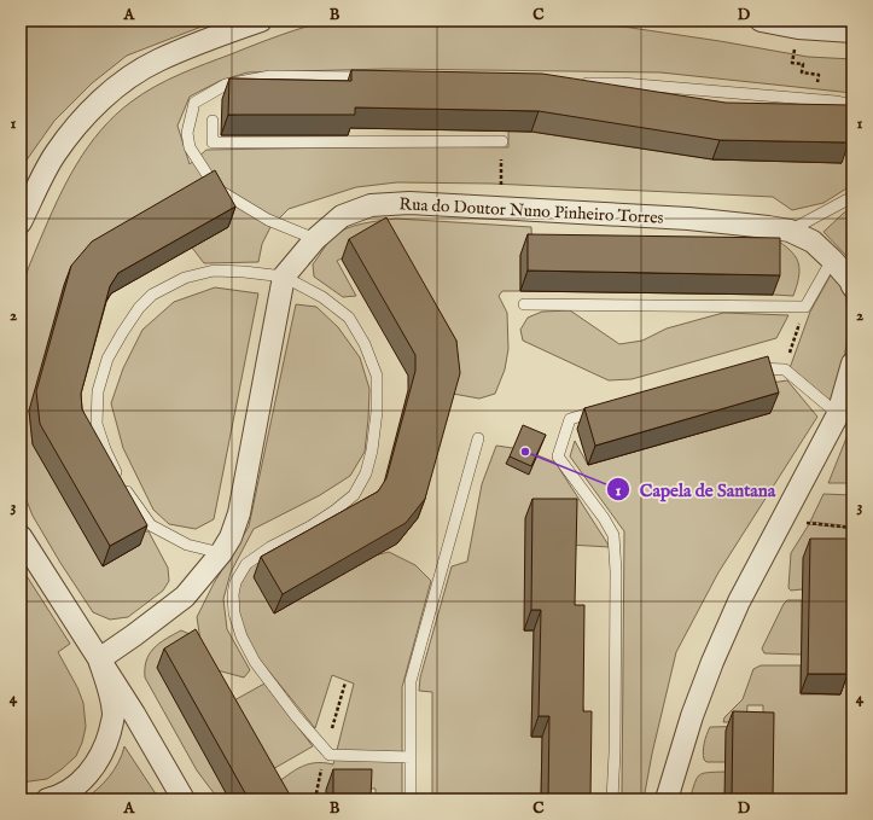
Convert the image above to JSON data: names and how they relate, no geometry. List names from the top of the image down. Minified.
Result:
{"streets":{"street":["Rua do Doutor Nuno Pinheiro Torres"]},"places":["Capela de Santana"],"grid":{"columns":["A","B","C","D"],"rows":["1","2","3","4"]}}
